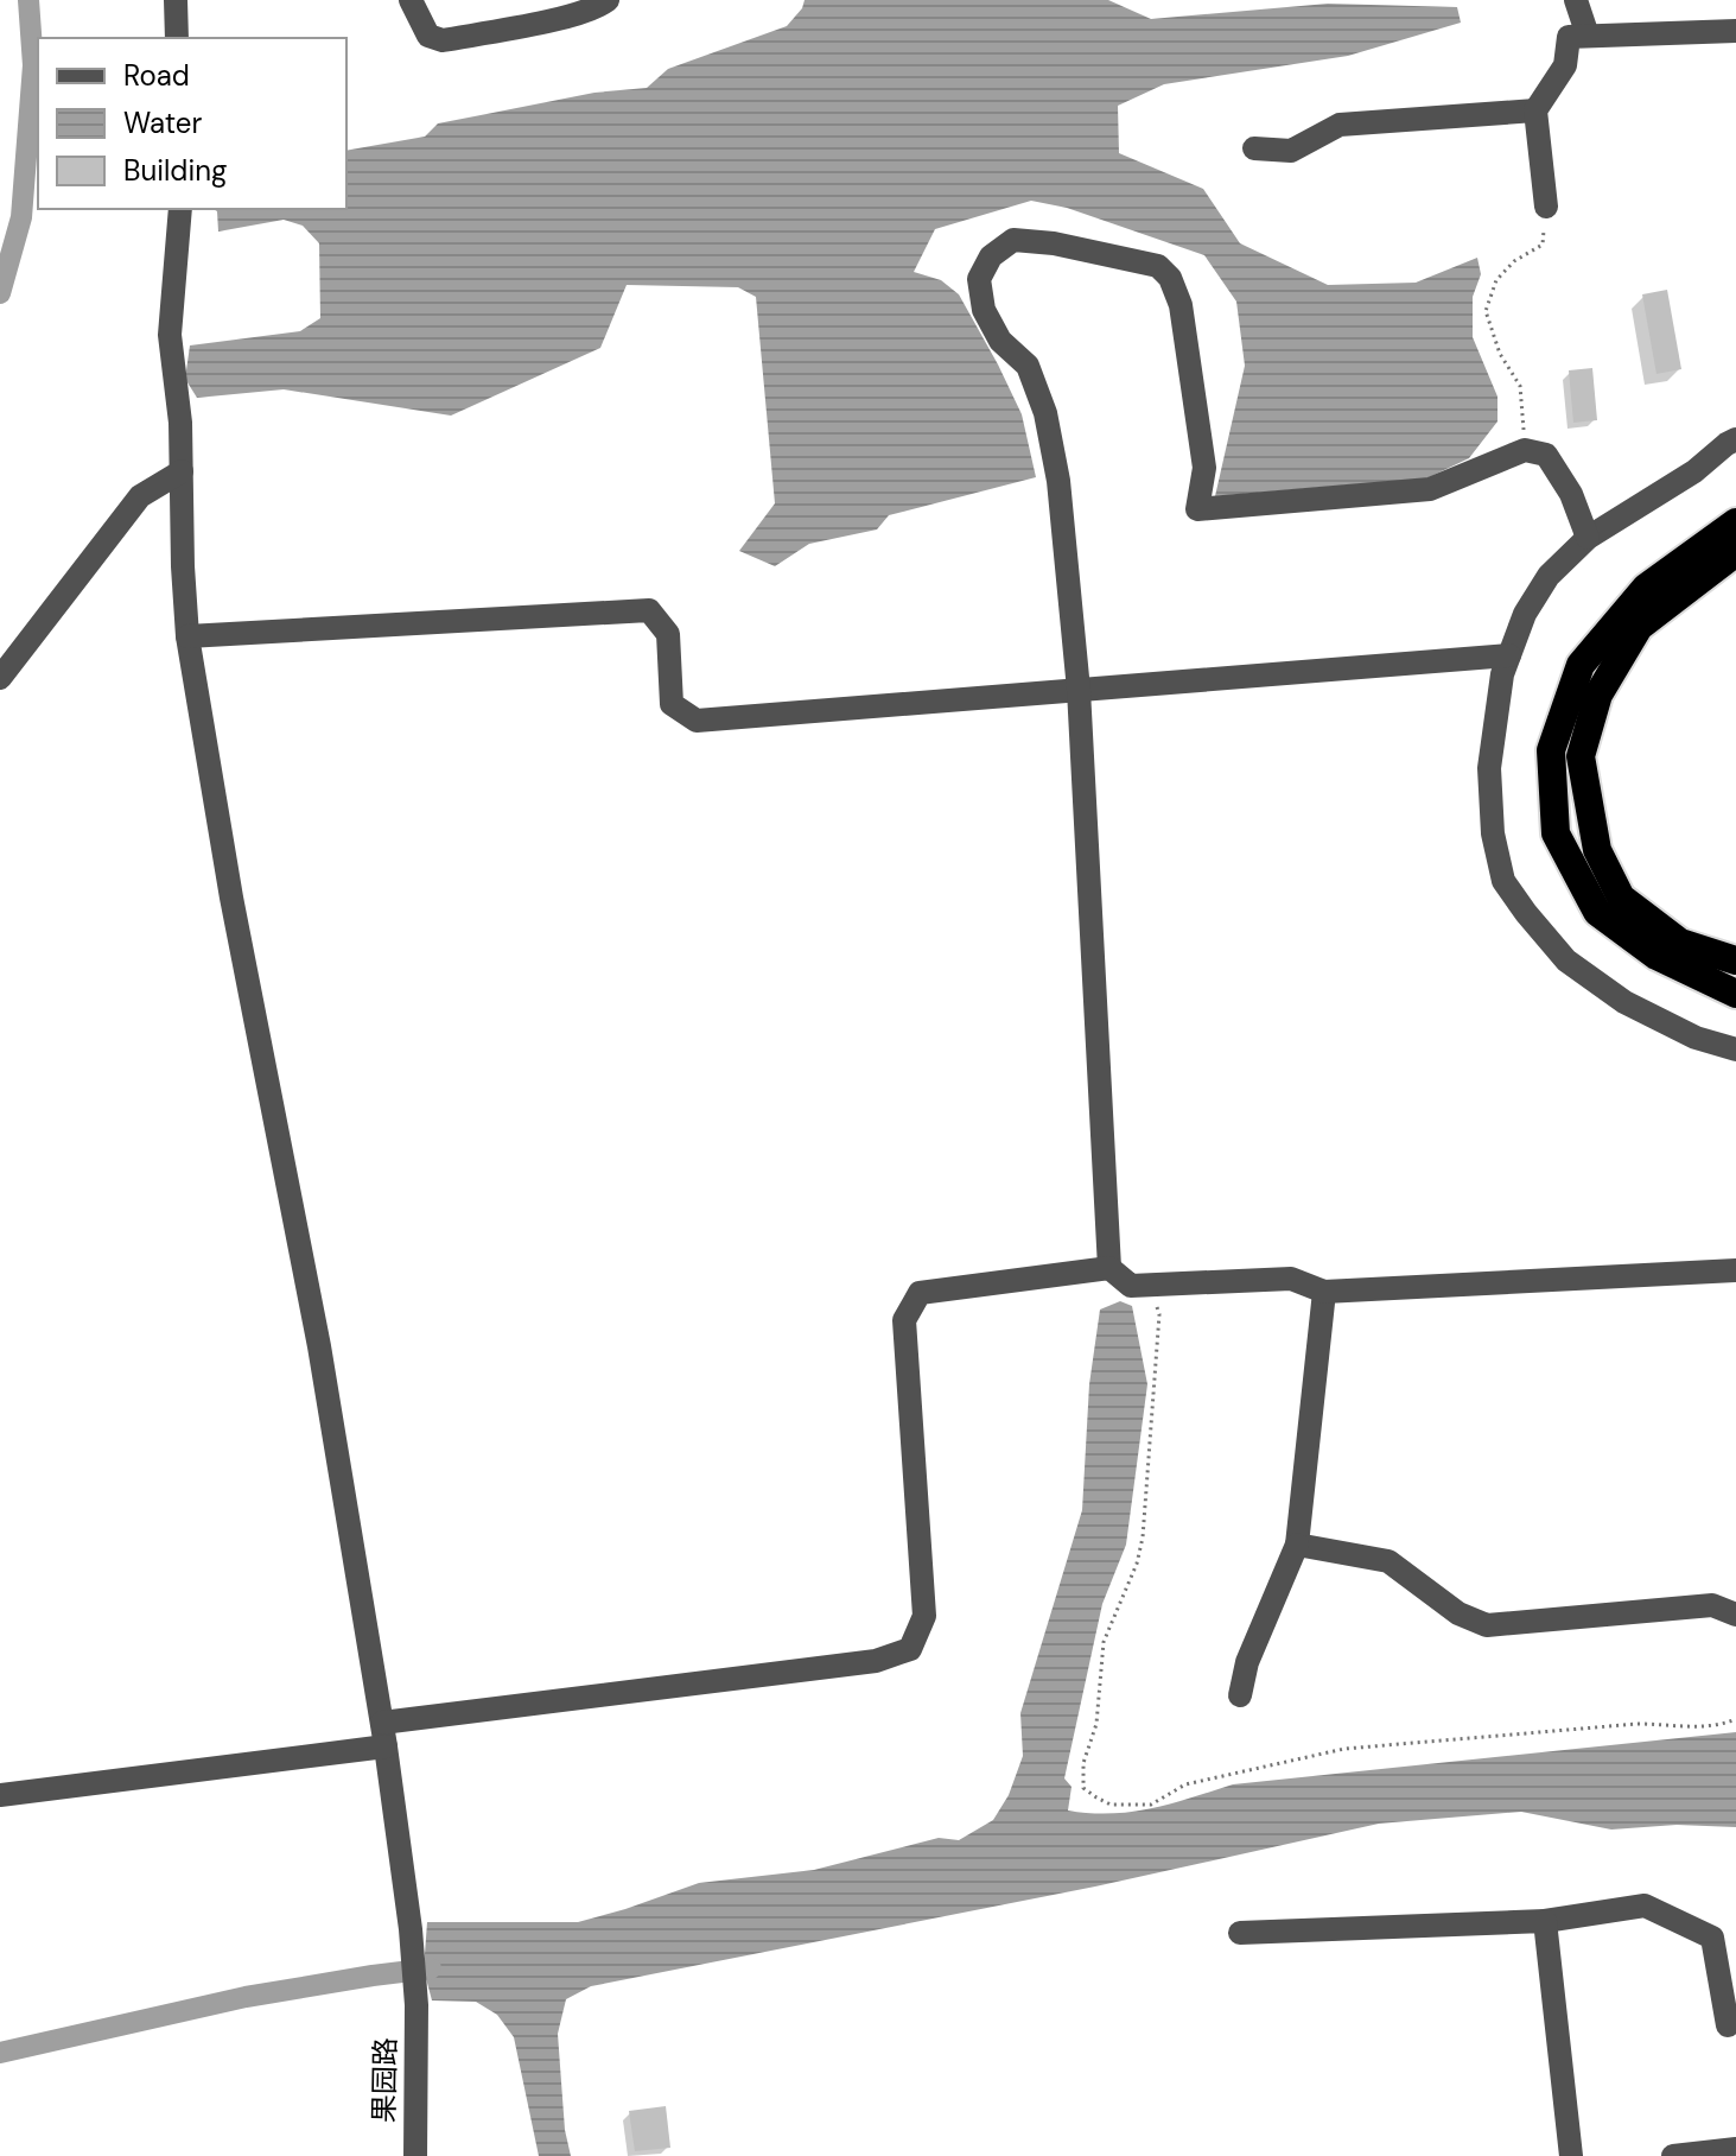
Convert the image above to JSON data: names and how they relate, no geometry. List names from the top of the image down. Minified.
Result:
{"streets":{"street":["果园路"]},"legend":["Road","Water","Building"]}
